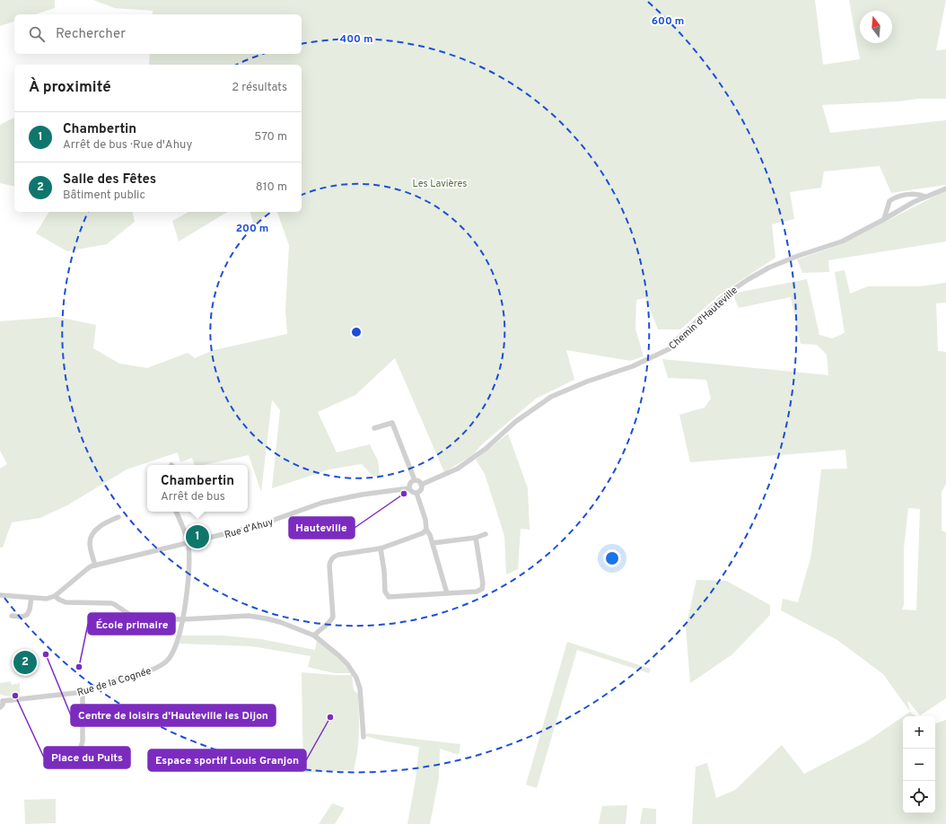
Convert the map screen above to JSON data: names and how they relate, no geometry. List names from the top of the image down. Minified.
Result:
{"streets":{"street":["Chemin d'Hauteville","Rue d'Ahuy","Rue de la Cognée"]},"crossings":[["Chemin d'Hauteville","Rue d'Ahuy"],["Rue d'Ahuy","Rue de la Cognée"]],"parks":["Les Lavières"],"places":["Hauteville","Centre de loisirs d'Hauteville les Dijon","École primaire","Place du Puits","Espace sportif Louis Granjon"],"north":"top","page":{"search":"Rechercher","heading":["À proximité","2 résultats"],"list":[{"mark":"1","name":"Chambertin","note":"Arrêt de bus · Rue d'Ahuy","value":"570 m"},{"mark":"2","name":"Salle des Fêtes","note":"Bâtiment public","value":"810 m"}],"popup":["Chambertin","Arrêt de bus"],"pins":["1","2"],"map_buttons":["+","−"]},"rings":["600 m","400 m","200 m"]}
